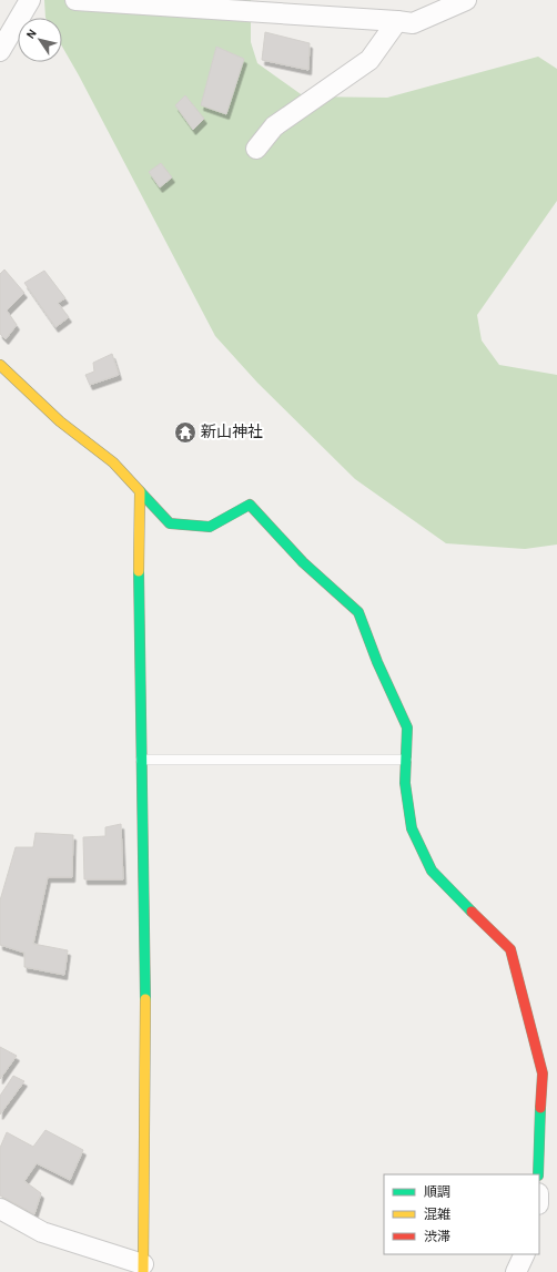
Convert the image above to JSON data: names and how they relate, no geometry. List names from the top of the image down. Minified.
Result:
{"places":{"temple":["新山神社"]},"legend":["順調","混雑","渋滞"],"north":"top left"}
